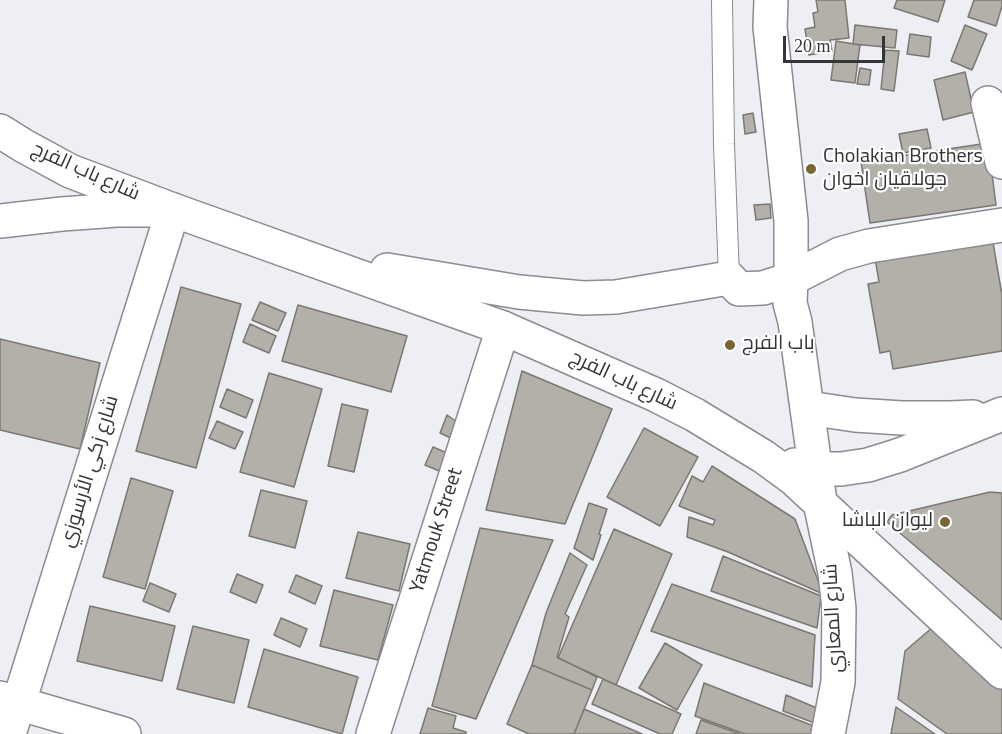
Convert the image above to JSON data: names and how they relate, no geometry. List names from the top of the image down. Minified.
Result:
{"streets":{"main road":["شارع باب الفرج","شارع زكي الأرسوزي","Yatmouk Street","شارع المعاري"]},"crossings":[["شارع باب الفرج","شارع زكي الأرسوزي"],["شارع باب الفرج","Yatmouk Street"],["شارع باب الفرج","شارع المعاري"]],"places":["Cholakian Brothers جولاقيان اخوان","باب الفرج","ليوان الباشا"],"scale_bar":"20 m"}
